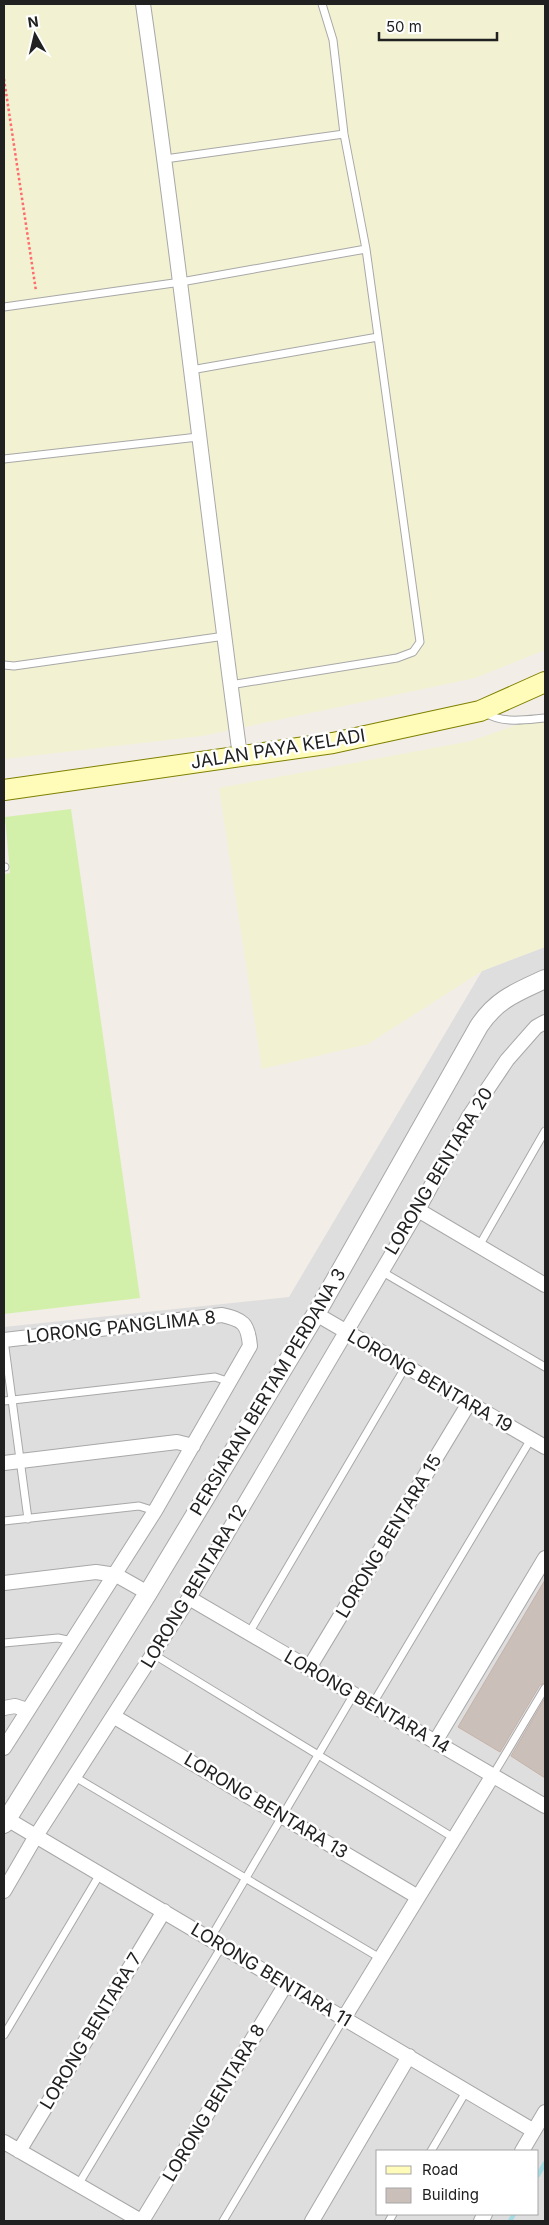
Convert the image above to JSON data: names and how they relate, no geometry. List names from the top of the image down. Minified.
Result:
{"streets":{"main road":["JALAN PAYA KELADI"],"street":["LORONG BENTARA 20","LORONG PANGLIMA 8","LORONG BENTARA 19","PERSIARAN BERTAM PERDANA 3","LORONG BENTARA 15","LORONG BENTARA 12","LORONG BENTARA 14","LORONG BENTARA 13","LORONG BENTARA 11","LORONG BENTARA 7","LORONG BENTARA 8"]},"crossings":[["LORONG BENTARA 20","LORONG BENTARA 19"],["LORONG BENTARA 20","LORONG BENTARA 12"],["LORONG BENTARA 19","PERSIARAN BERTAM PERDANA 3"],["LORONG BENTARA 19","LORONG BENTARA 15"],["LORONG BENTARA 19","LORONG BENTARA 12"],["PERSIARAN BERTAM PERDANA 3","LORONG BENTARA 11"],["LORONG BENTARA 15","LORONG BENTARA 14"],["LORONG BENTARA 12","LORONG BENTARA 14"],["LORONG BENTARA 12","LORONG BENTARA 13"],["LORONG BENTARA 12","LORONG BENTARA 11"],["LORONG BENTARA 11","LORONG BENTARA 7"],["LORONG BENTARA 11","LORONG BENTARA 8"]],"legend":["Road","Building"],"scale_bar":"50 m","north":"top"}
